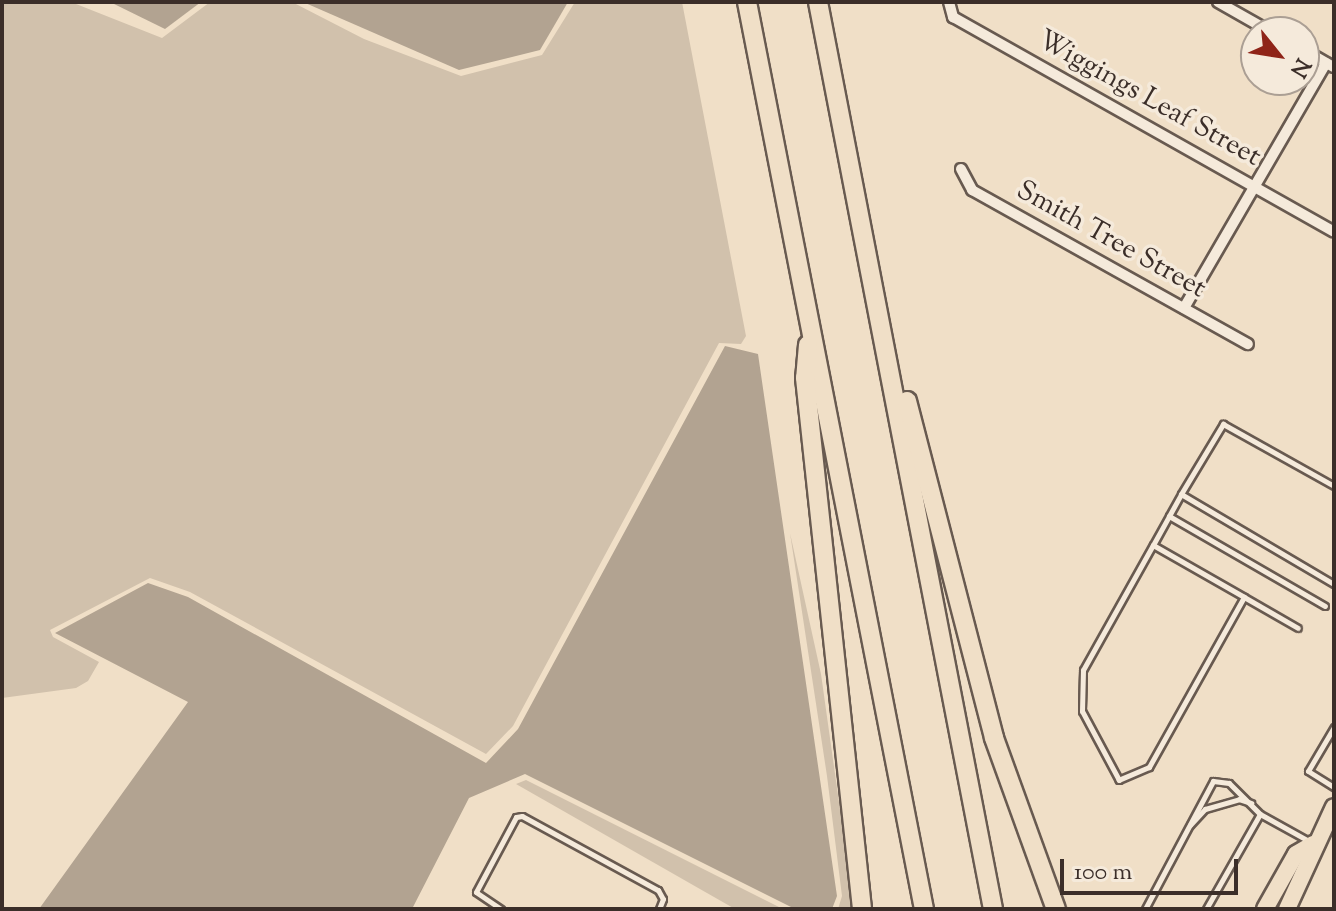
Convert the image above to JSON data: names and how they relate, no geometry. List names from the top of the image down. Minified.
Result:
{"streets":{"street":["Wiggings Leaf Street","Smith Tree Street"]},"scale_bar":"100 m","north":"bottom right"}
